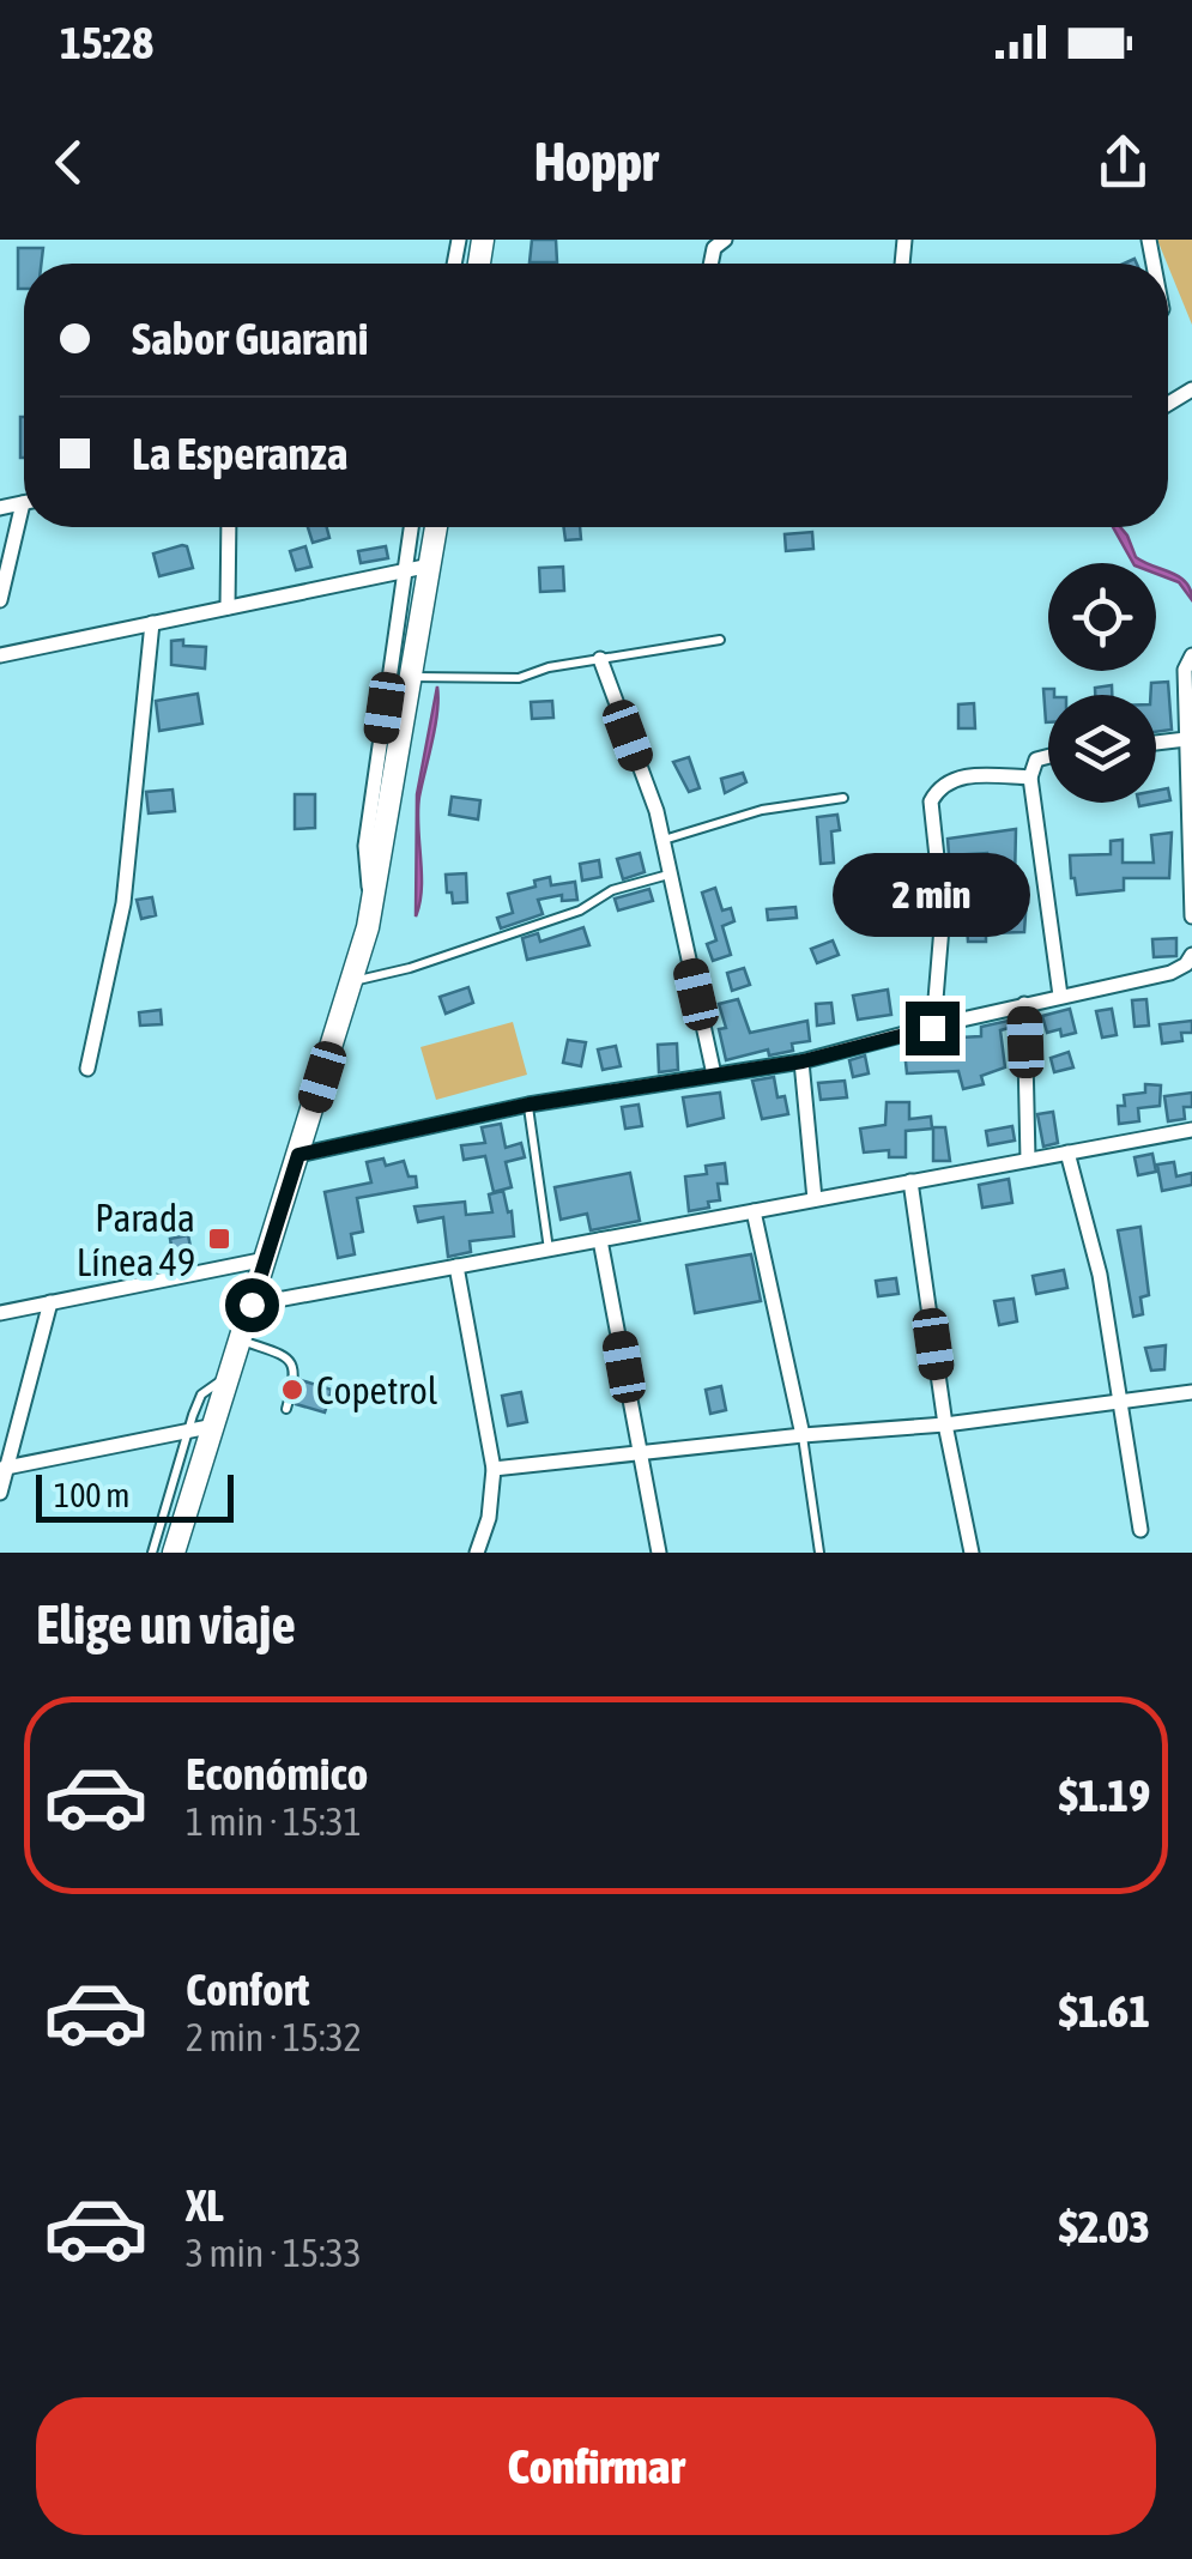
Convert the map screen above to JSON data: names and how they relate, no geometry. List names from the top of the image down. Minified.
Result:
{"places":{"transit":["Parada Línea 49"],"other":["Copetrol"]},"scale_bar":"100 m","page":{"status":"15:28","header":"Hoppr","banner":["Sabor Guarani","La Esperanza"],"bubble":"2 min","scale":"100 m","heading":"Elige un viaje","list":[{"name":"Económico","note":"1 min · 15:31","value":"$1.19"},{"name":"Confort","note":"2 min · 15:32","value":"$1.61"},{"name":"XL","note":"3 min · 15:33","value":"$2.03"}],"buttons":"Confirmar"}}
